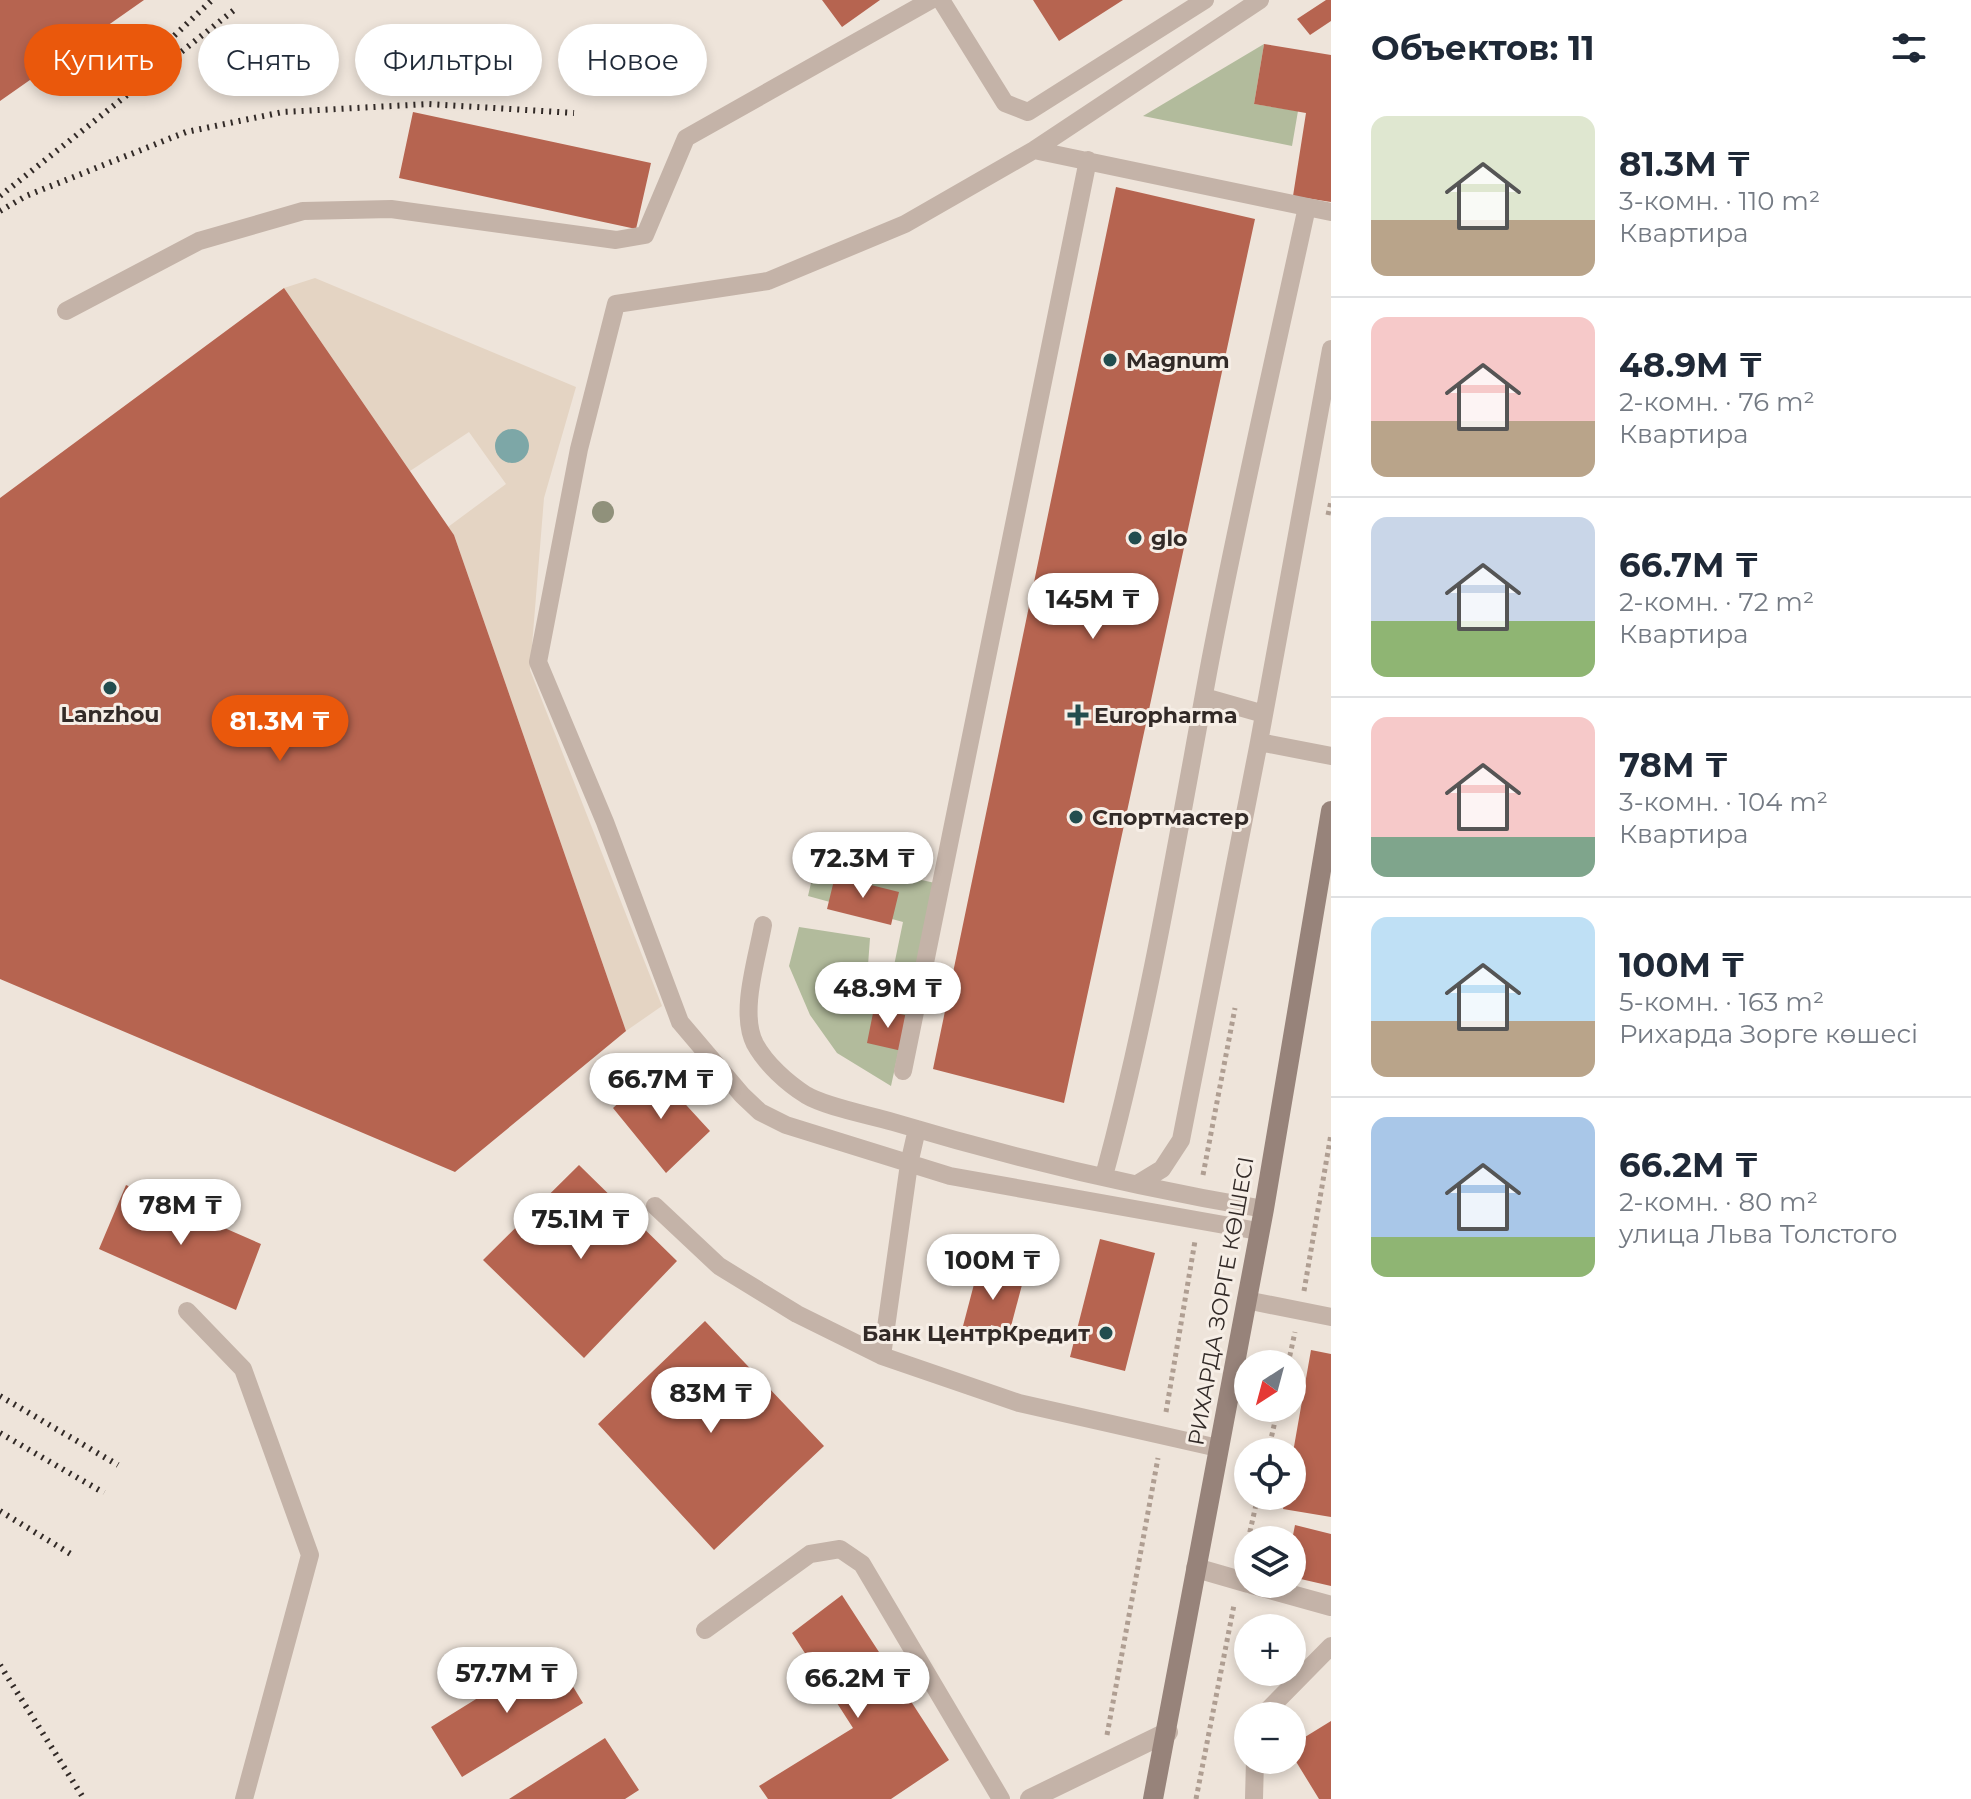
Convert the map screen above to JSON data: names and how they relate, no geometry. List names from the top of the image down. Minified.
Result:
{"streets":{"main road":["РИХАРДА ЗОРГЕ КӨШЕСІ"]},"places":{"other":["Magnum","glo","Lanzhou","Спортмастер","Банк ЦентрКредит"],"health":["Europharma"]},"north":"bottom left","page":{"heading":"Объектов: 11","chip":["Купить","Снять","Фильтры","Новое"],"list":[{"name":"81.3M ₸","note":"3-комн. · 110 m² · Квартира"},{"name":"48.9M ₸","note":"2-комн. · 76 m² · Квартира"},{"name":"66.7M ₸","note":"2-комн. · 72 m² · Квартира"},{"name":"78M ₸","note":"3-комн. · 104 m² · Квартира"},{"name":"100M ₸","note":"5-комн. · 163 m² · Рихарда Зорге көшесі"},{"name":"66.2M ₸","note":"2-комн. · 80 m² · улица Льва Толстого"}],"price":["145M ₸","81.3M ₸","72.3M ₸","48.9M ₸","66.7M ₸","78M ₸","75.1M ₸","100M ₸","83M ₸","57.7M ₸","66.2M ₸"],"map_buttons":["+","−"]}}
